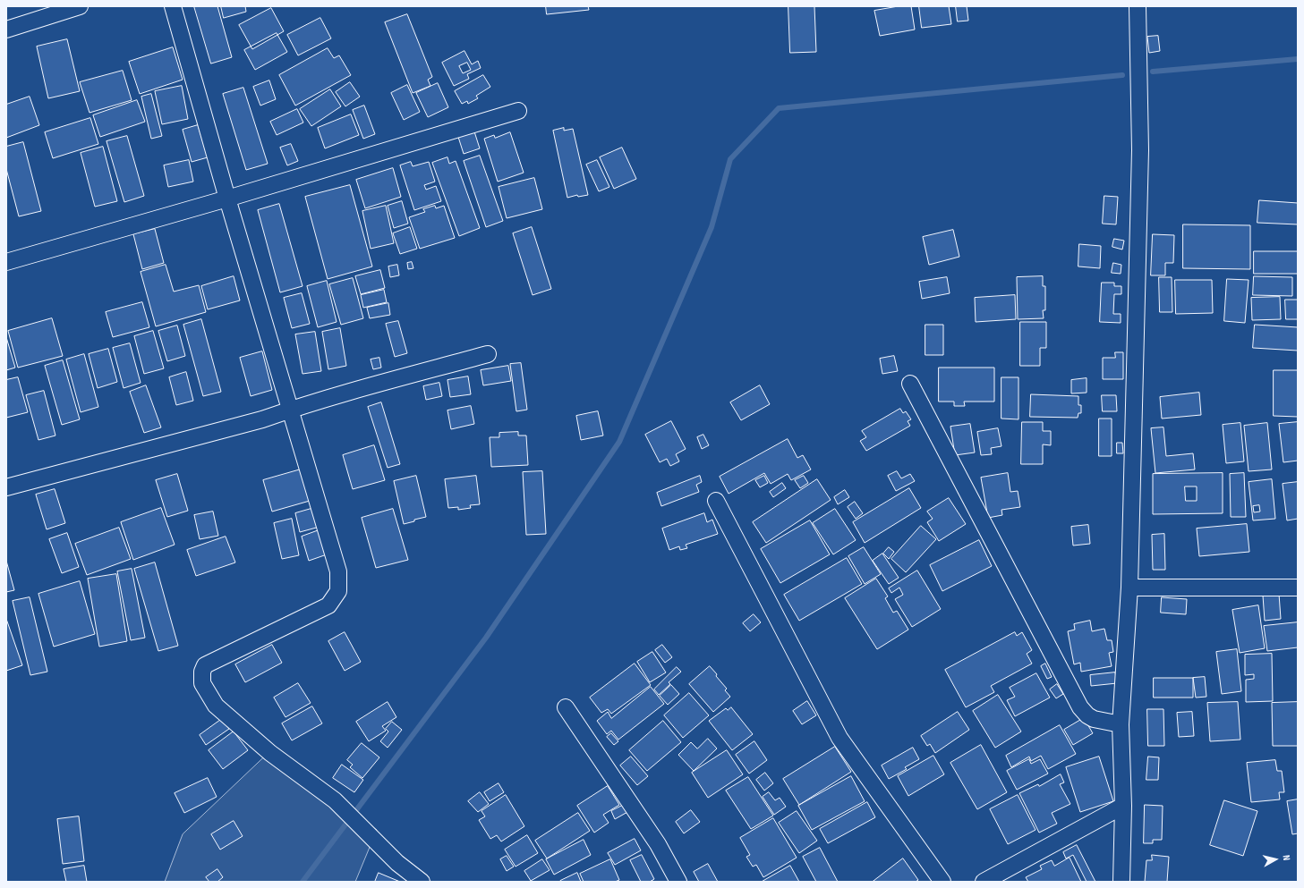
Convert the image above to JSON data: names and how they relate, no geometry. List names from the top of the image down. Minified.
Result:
{"north":"right"}
